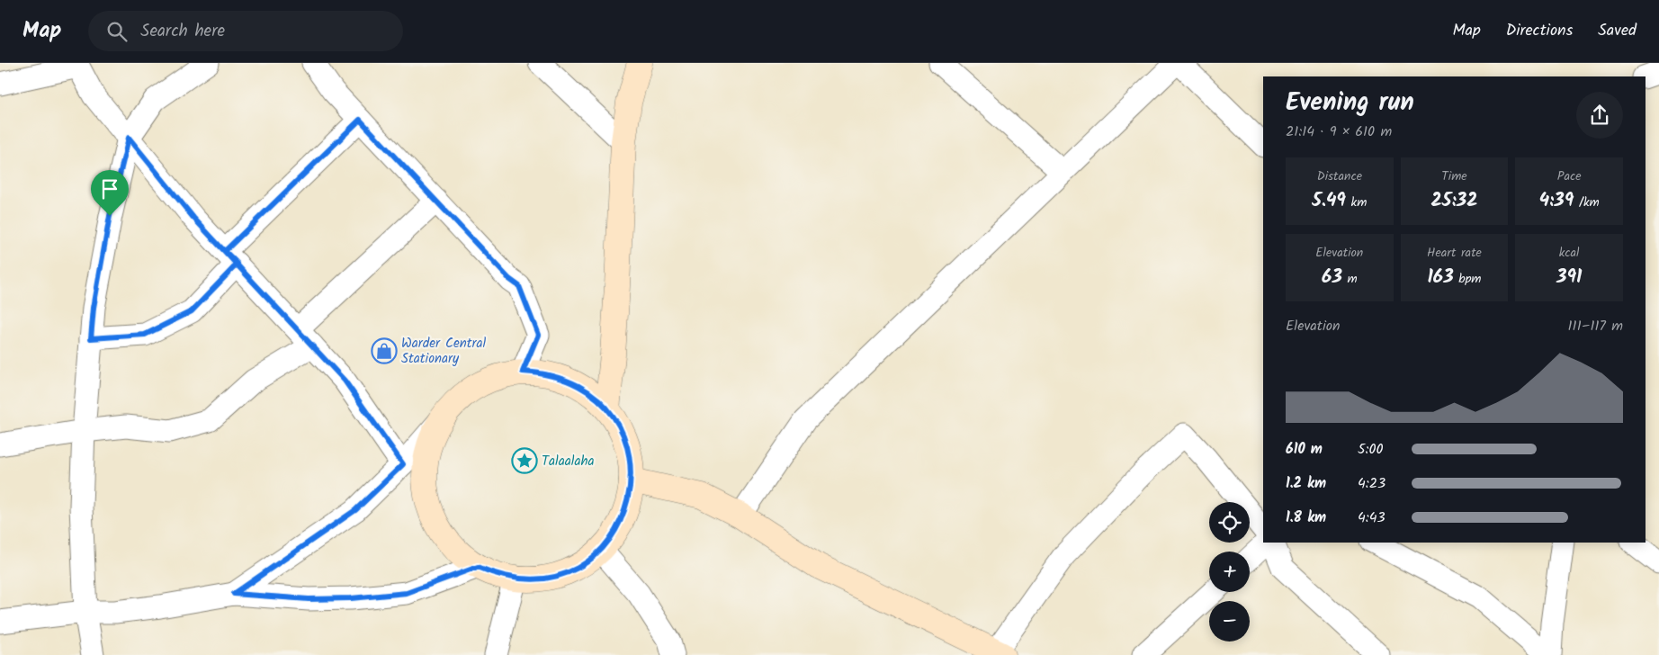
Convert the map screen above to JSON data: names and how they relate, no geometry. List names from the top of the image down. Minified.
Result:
{"places":{"shop":["Warder Central Stationary"],"place":["Talaalaha"]},"page":{"header":"Map","search":"Search here","nav":["Map","Directions","Saved"],"heading":["Evening run","21:14 · 9 × 610 m"],"stats":[["Distance","5.49 km"],["Time","25:32"],["Pace","4:39 /km"],["Elevation","63 m"],["Heart rate","163 bpm"],["kcal","391"]],"chart":["Elevation","111–117 m"],"list":[{"name":"610 m","note":"5:00"},{"name":"1.2 km","note":"4:23"},{"name":"1.8 km","note":"4:43"}],"map_buttons":["+","−"]}}
